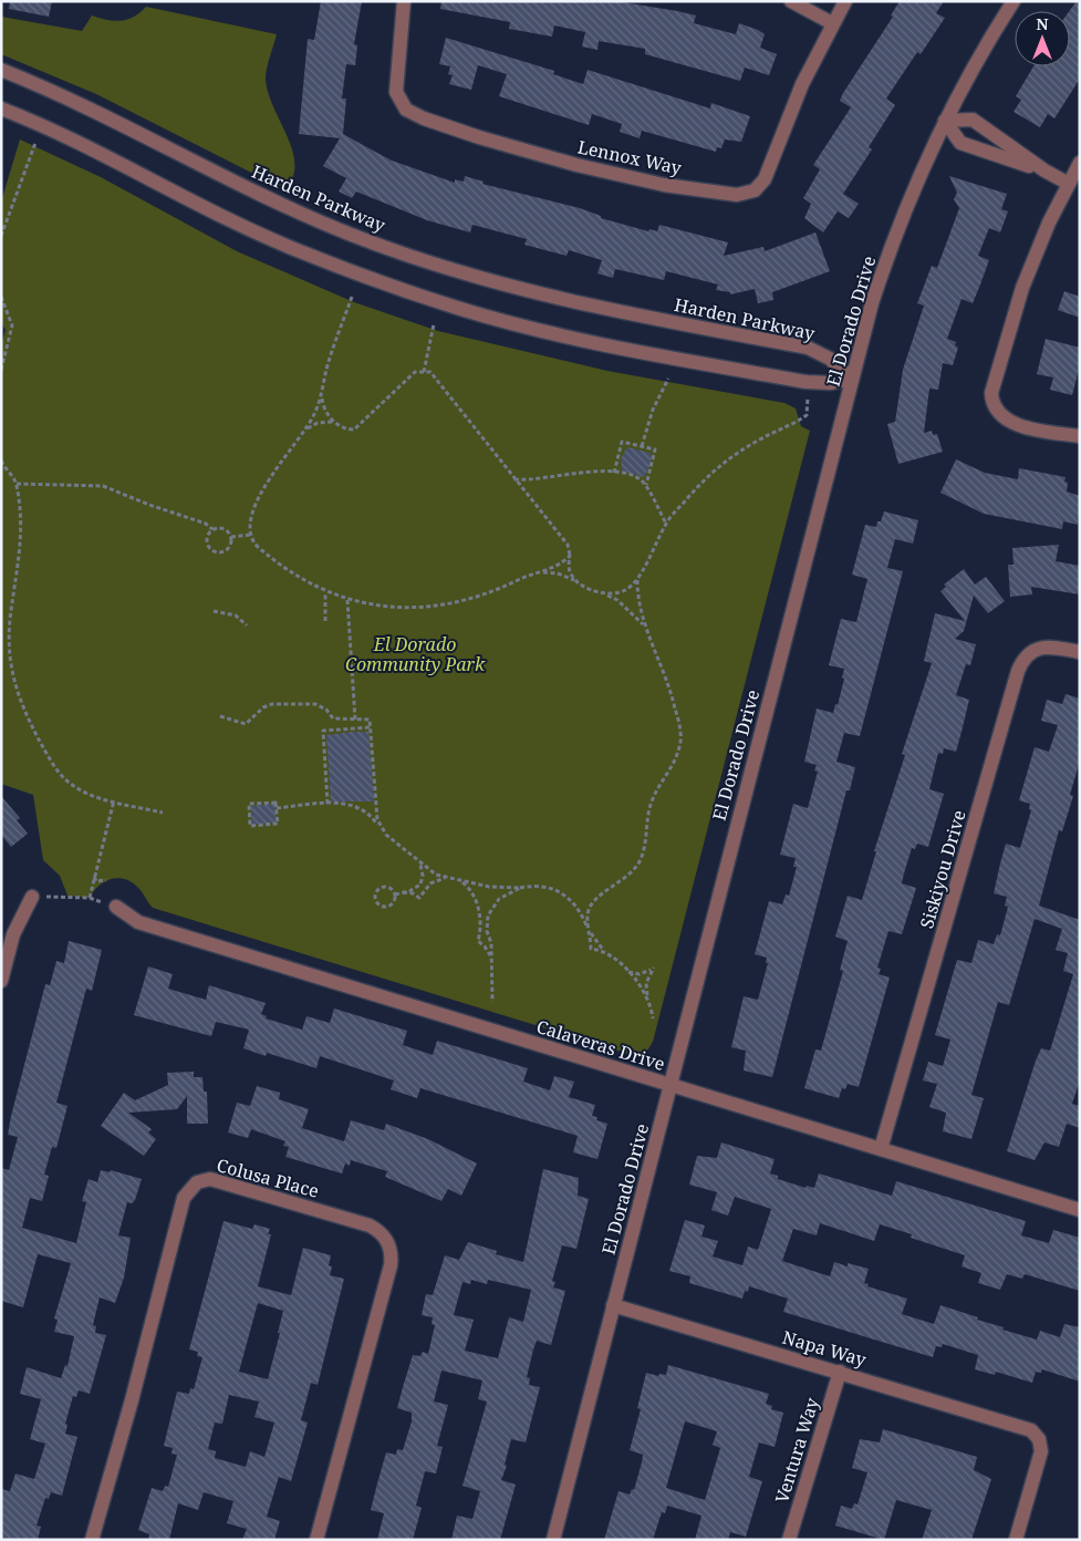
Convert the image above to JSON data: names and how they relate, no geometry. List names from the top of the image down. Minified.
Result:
{"streets":{"street":["Lennox Way","Harden Parkway","El Dorado Drive","Siskiyou Drive","Calaveras Drive","Colusa Place","Napa Way","Ventura Way"]},"crossings":[["Harden Parkway","El Dorado Drive"],["El Dorado Drive","Calaveras Drive"],["El Dorado Drive","Napa Way"],["Siskiyou Drive","Calaveras Drive"],["Napa Way","Ventura Way"]],"parks":["El Dorado Community Park"],"north":"top"}
